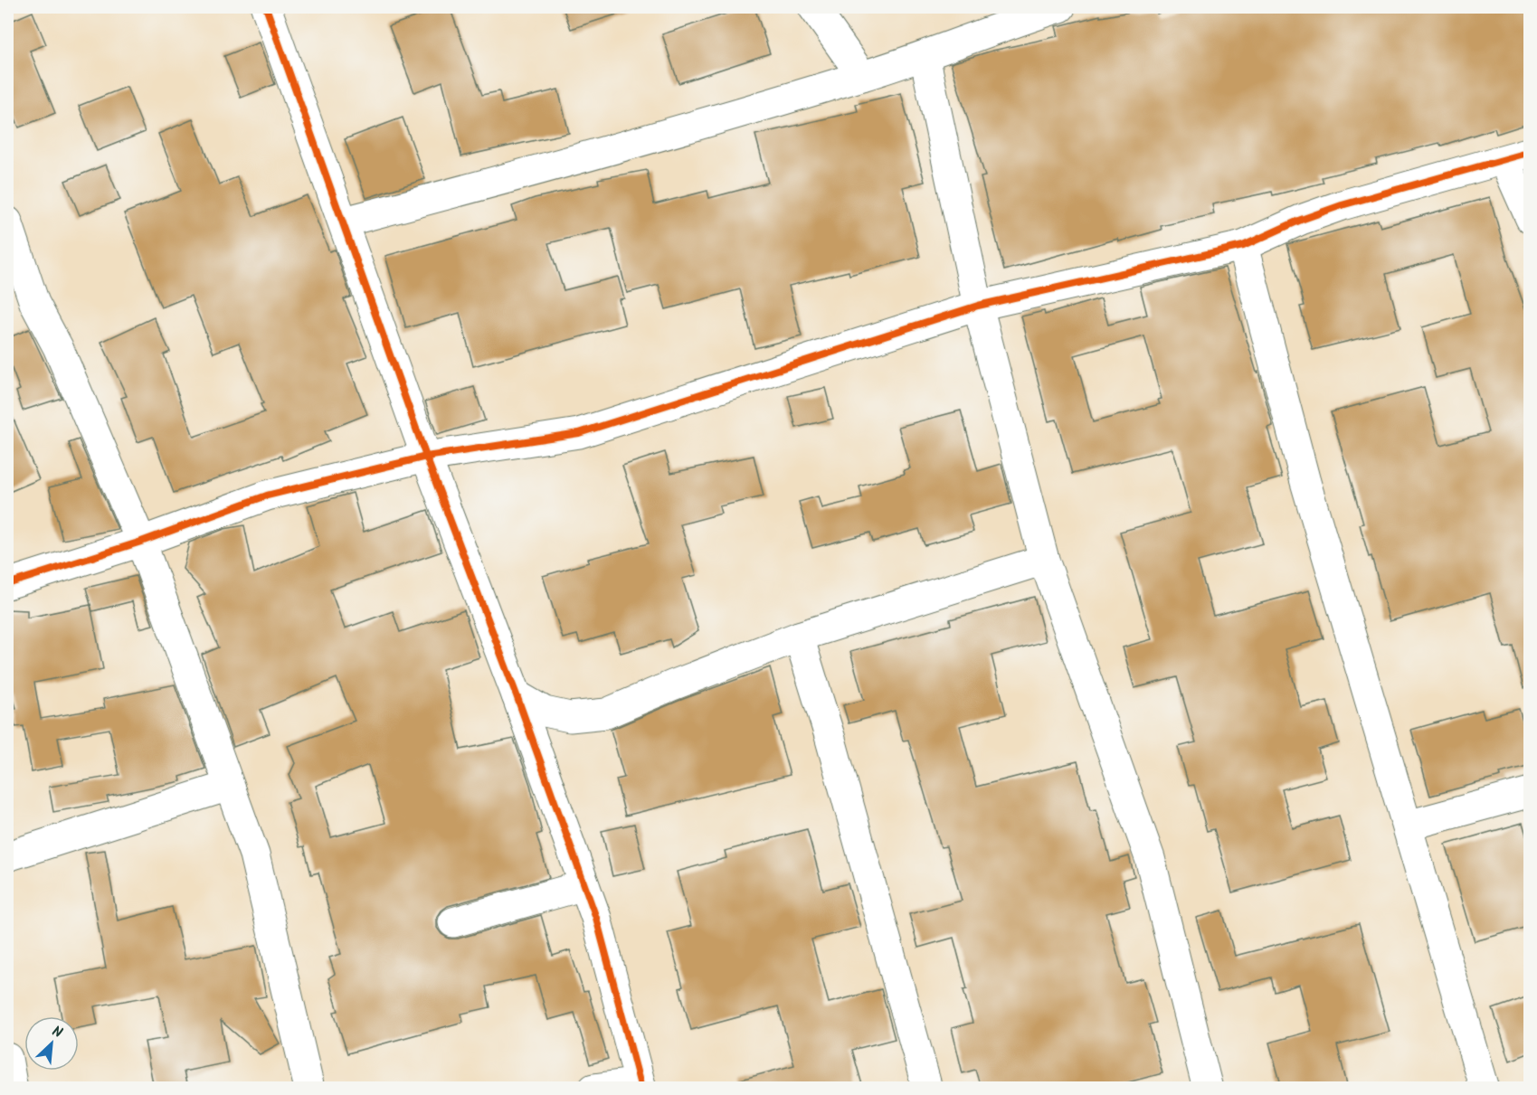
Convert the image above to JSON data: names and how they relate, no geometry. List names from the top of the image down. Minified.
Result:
{"north":"top right"}
